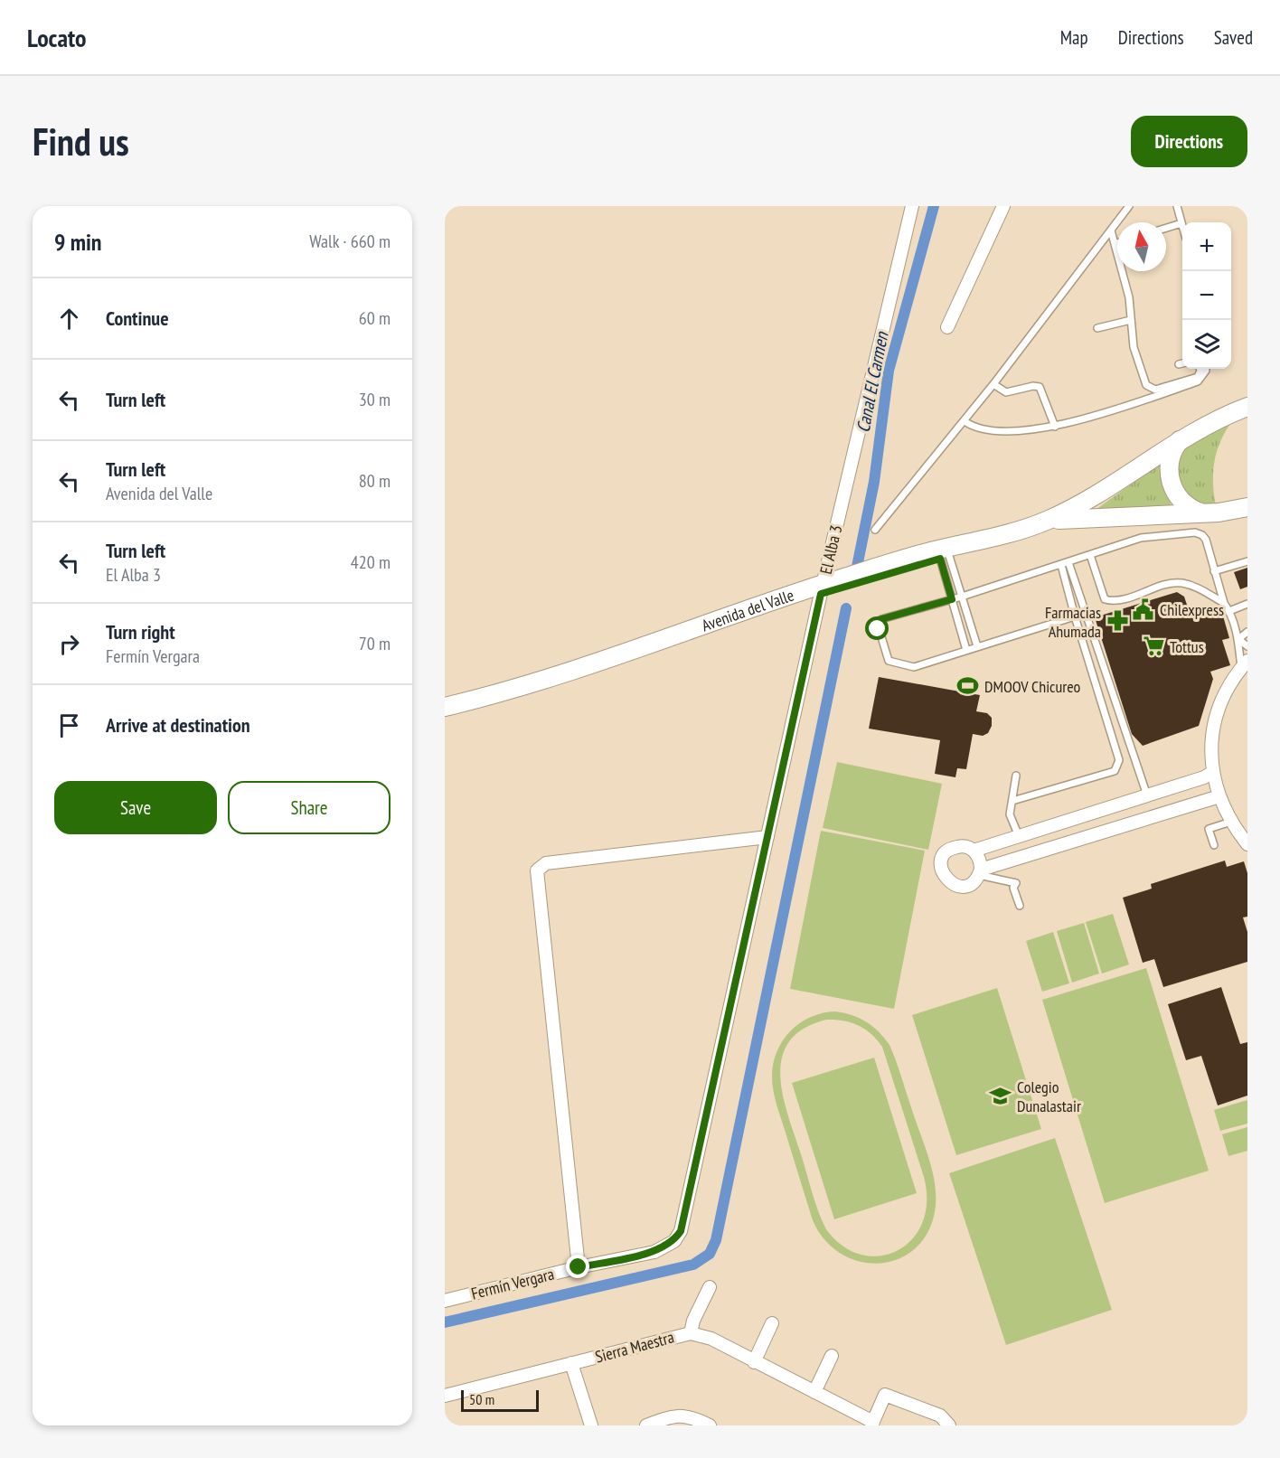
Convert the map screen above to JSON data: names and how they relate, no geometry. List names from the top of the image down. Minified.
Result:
{"streets":{"street":["El Alba 3","Avenida del Valle","Fermín Vergara","Sierra Maestra"]},"crossings":[["El Alba 3","Avenida del Valle"],["El Alba 3","Fermín Vergara"]],"water":["Canal El Carmen"],"places":{"public building":["Chilexpress"],"pharmacy":["Farmacias Ahumada"],"supermarket":["Tottus"],"sports":["DMOOV Chicureo"],"school or university":["Colegio Dunalastair"]},"scale_bar":"50 m","north":"top","page":{"header":"Locato","nav":["Map","Directions","Saved"],"buttons":["Directions",["Save","Share"]],"title":"Find us","heading":["9 min","Walk · 660 m"],"map_buttons":["+","−"],"list":[["Continue","60 m"],["Turn left","30 m"],["Turn left","Avenida del Valle","80 m"],["Turn left","El Alba 3","420 m"],["Turn right","Fermín Vergara","70 m"],"Arrive at destination"],"scale":"50 m"}}
